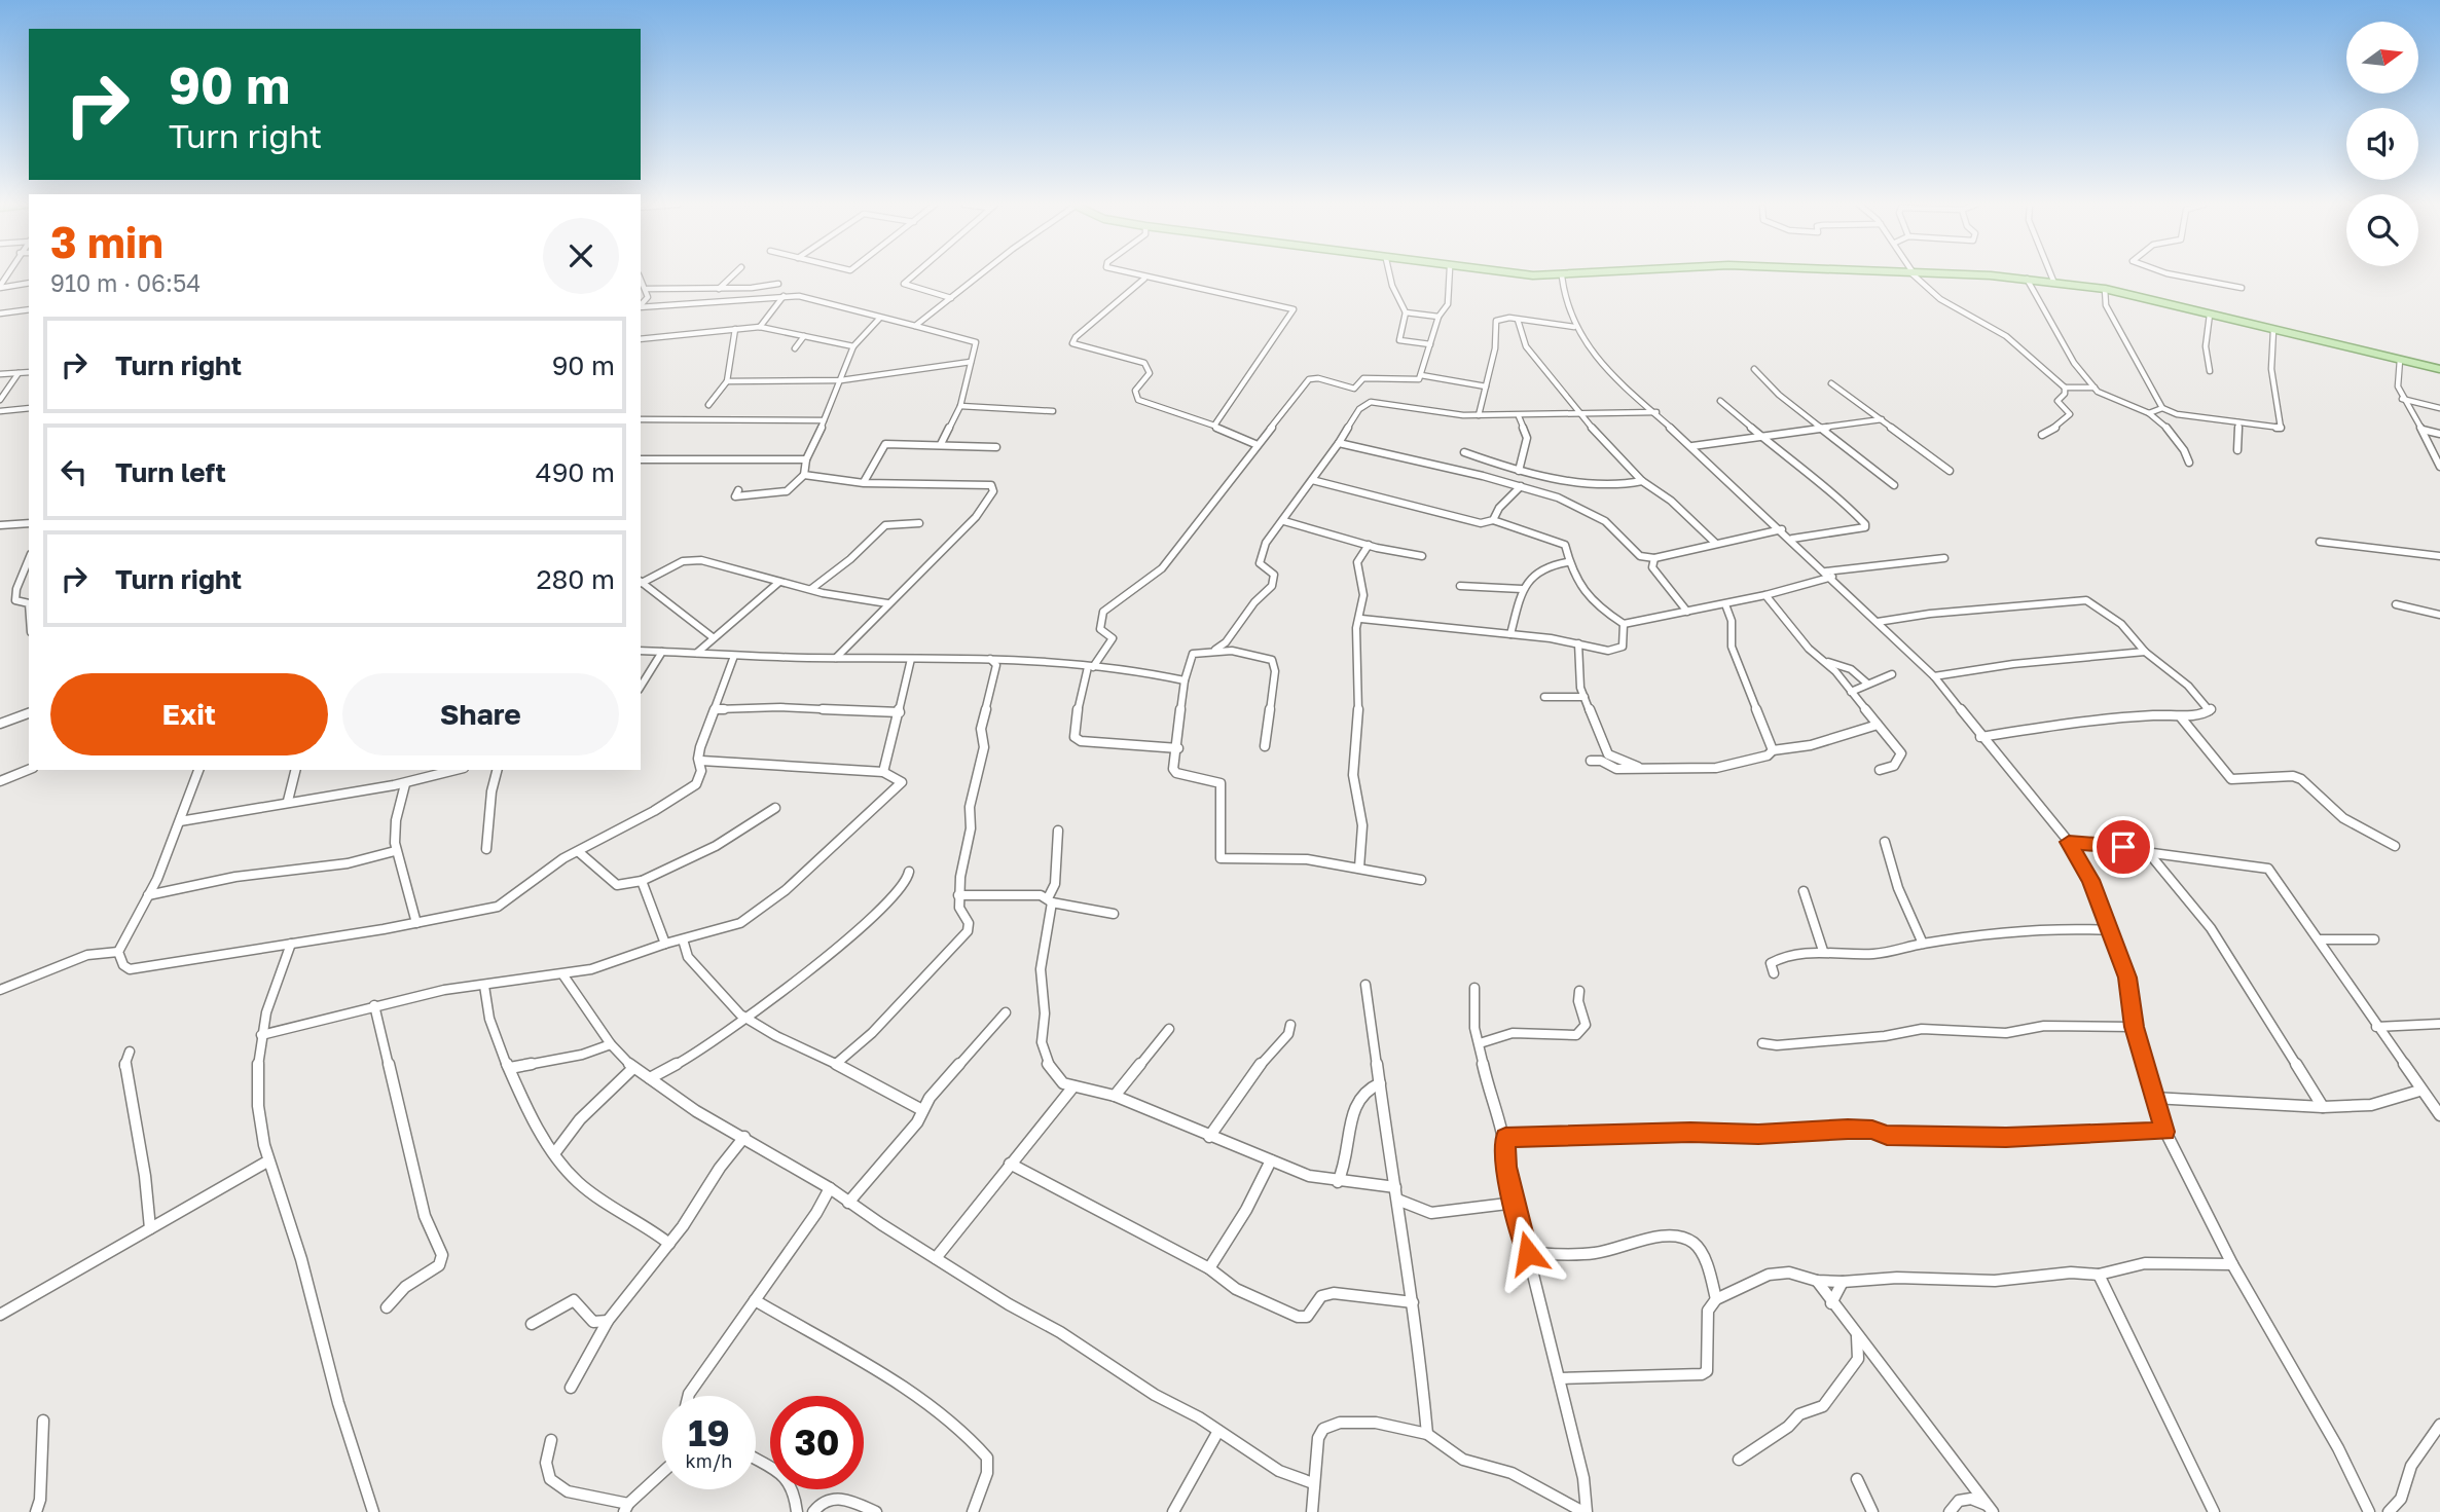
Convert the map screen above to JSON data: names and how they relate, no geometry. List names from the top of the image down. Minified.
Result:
{"north":"right","page":{"turn":["90 m","Turn right"],"heading":["3 min","910 m · 06:54"],"list":[{"name":"Turn right","value":"90 m"},{"name":"Turn left","value":"490 m"},{"name":"Turn right","value":"280 m"}],"buttons":["Exit","Share"],"speed":"19 km/h","limit":"30"}}
